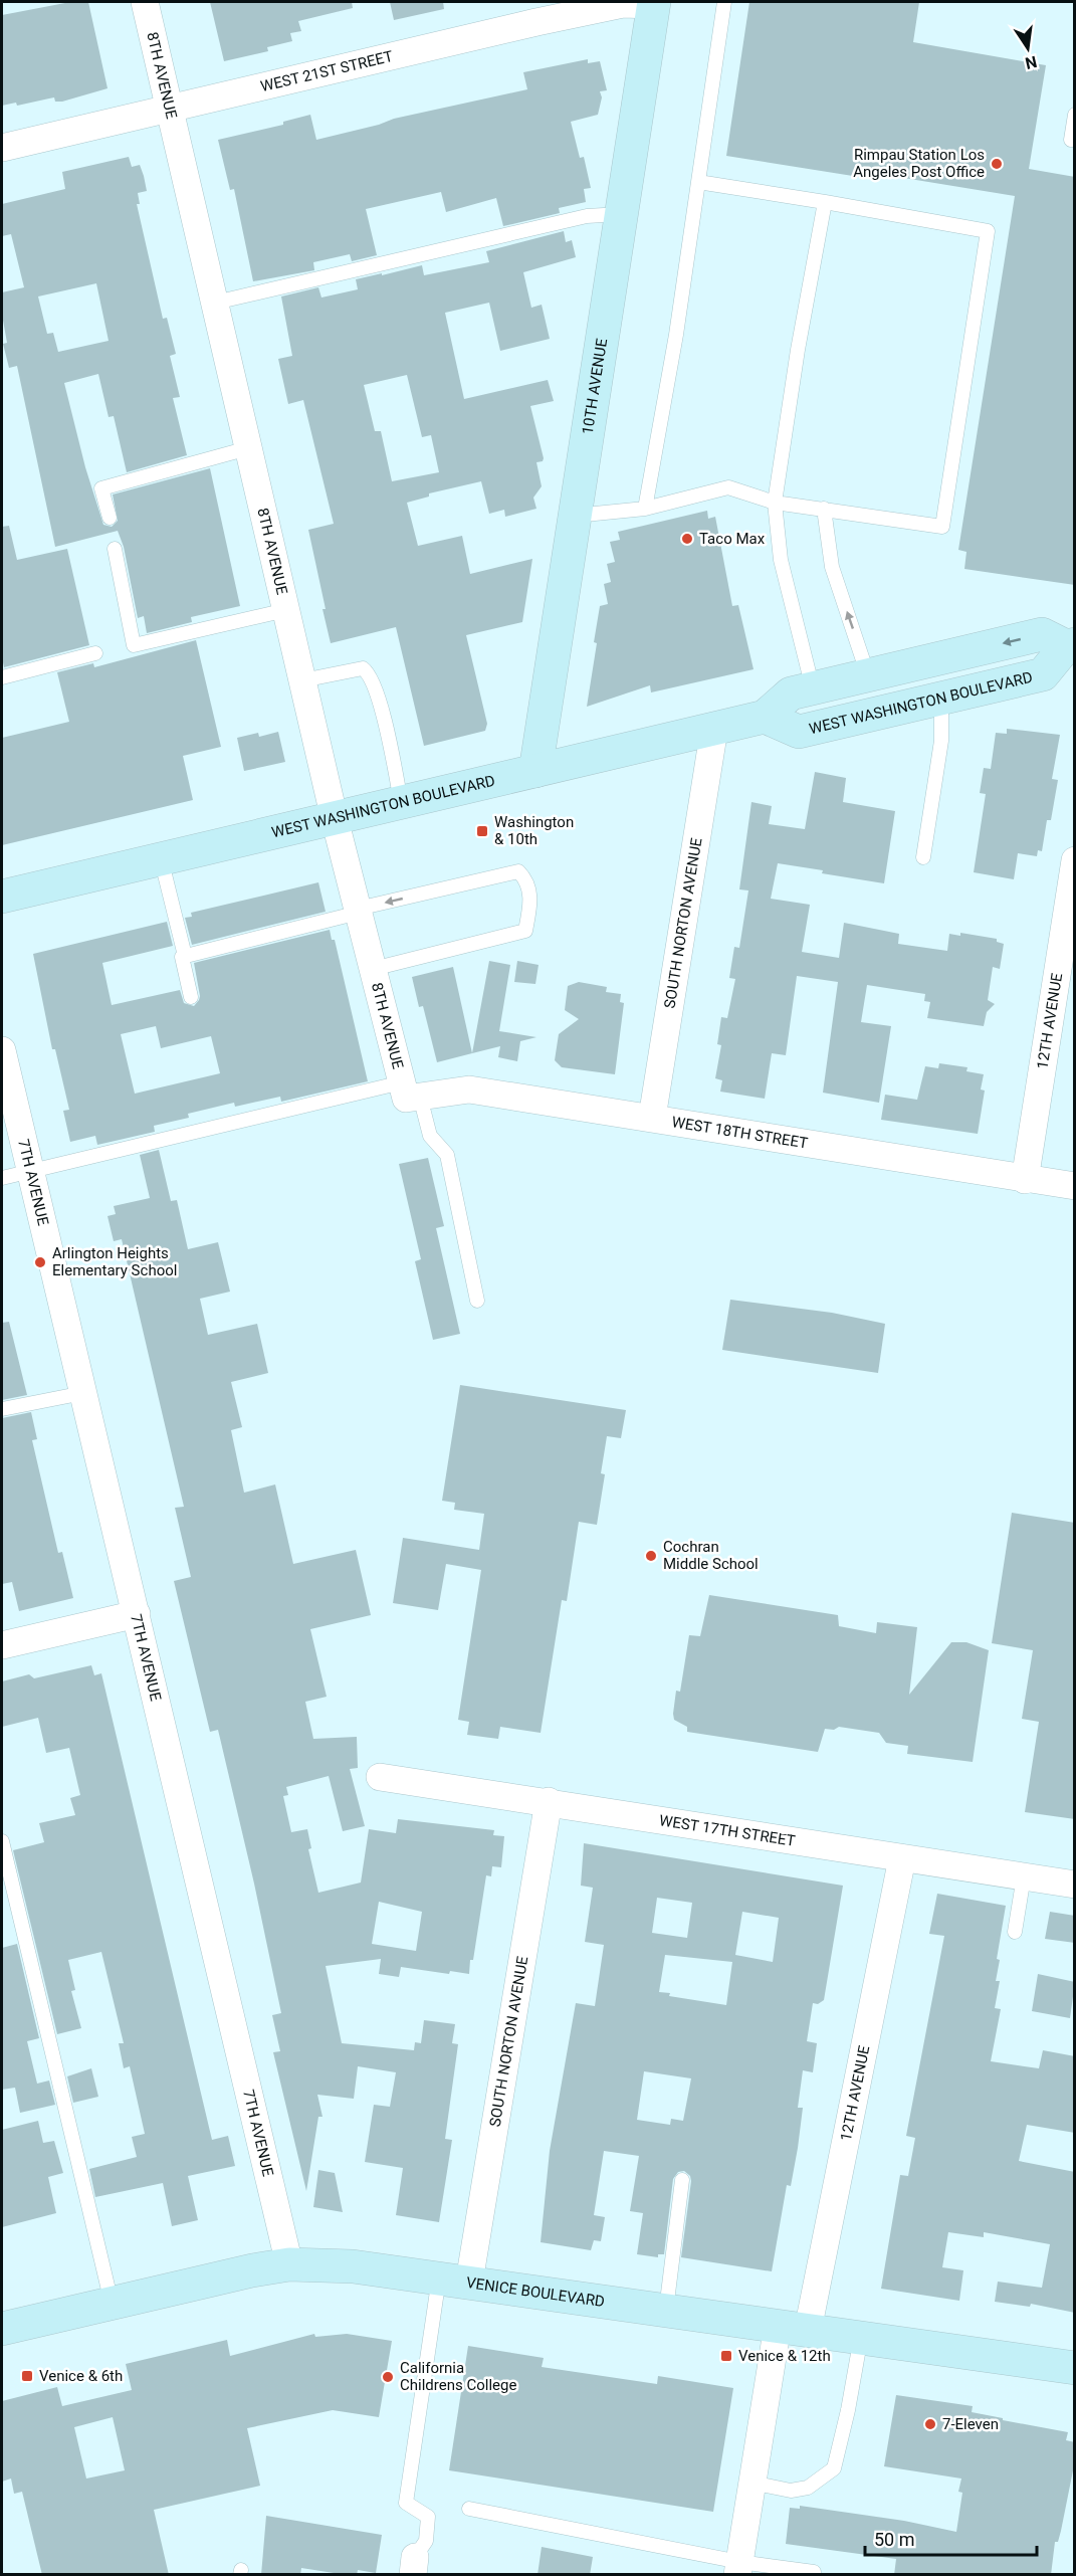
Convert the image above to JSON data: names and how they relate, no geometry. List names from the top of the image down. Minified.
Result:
{"streets":{"main road":["10TH AVENUE","WEST WASHINGTON BOULEVARD","VENICE BOULEVARD"],"street":["WEST 21ST STREET","8TH AVENUE","SOUTH NORTON AVENUE","12TH AVENUE","WEST 18TH STREET","7TH AVENUE","WEST 17TH STREET"]},"crossings":[["WEST 21ST STREET","8TH AVENUE"],["WEST 21ST STREET","10TH AVENUE"],["8TH AVENUE","WEST WASHINGTON BOULEVARD"],["8TH AVENUE","WEST 18TH STREET"],["10TH AVENUE","WEST WASHINGTON BOULEVARD"],["WEST WASHINGTON BOULEVARD","SOUTH NORTON AVENUE"],["SOUTH NORTON AVENUE","WEST 18TH STREET"],["SOUTH NORTON AVENUE","WEST 17TH STREET"],["SOUTH NORTON AVENUE","VENICE BOULEVARD"],["12TH AVENUE","WEST 18TH STREET"],["12TH AVENUE","WEST 17TH STREET"],["12TH AVENUE","VENICE BOULEVARD"],["7TH AVENUE","VENICE BOULEVARD"]],"places":{"other":["Rimpau Station Los Angeles Post Office","Taco Max","Arlington Heights Elementary School","Cochran Middle School","California Childrens College","7-Eleven"],"transit":["Washington & 10th","Venice & 12th","Venice & 6th"]},"scale_bar":"50 m","north":"bottom"}
